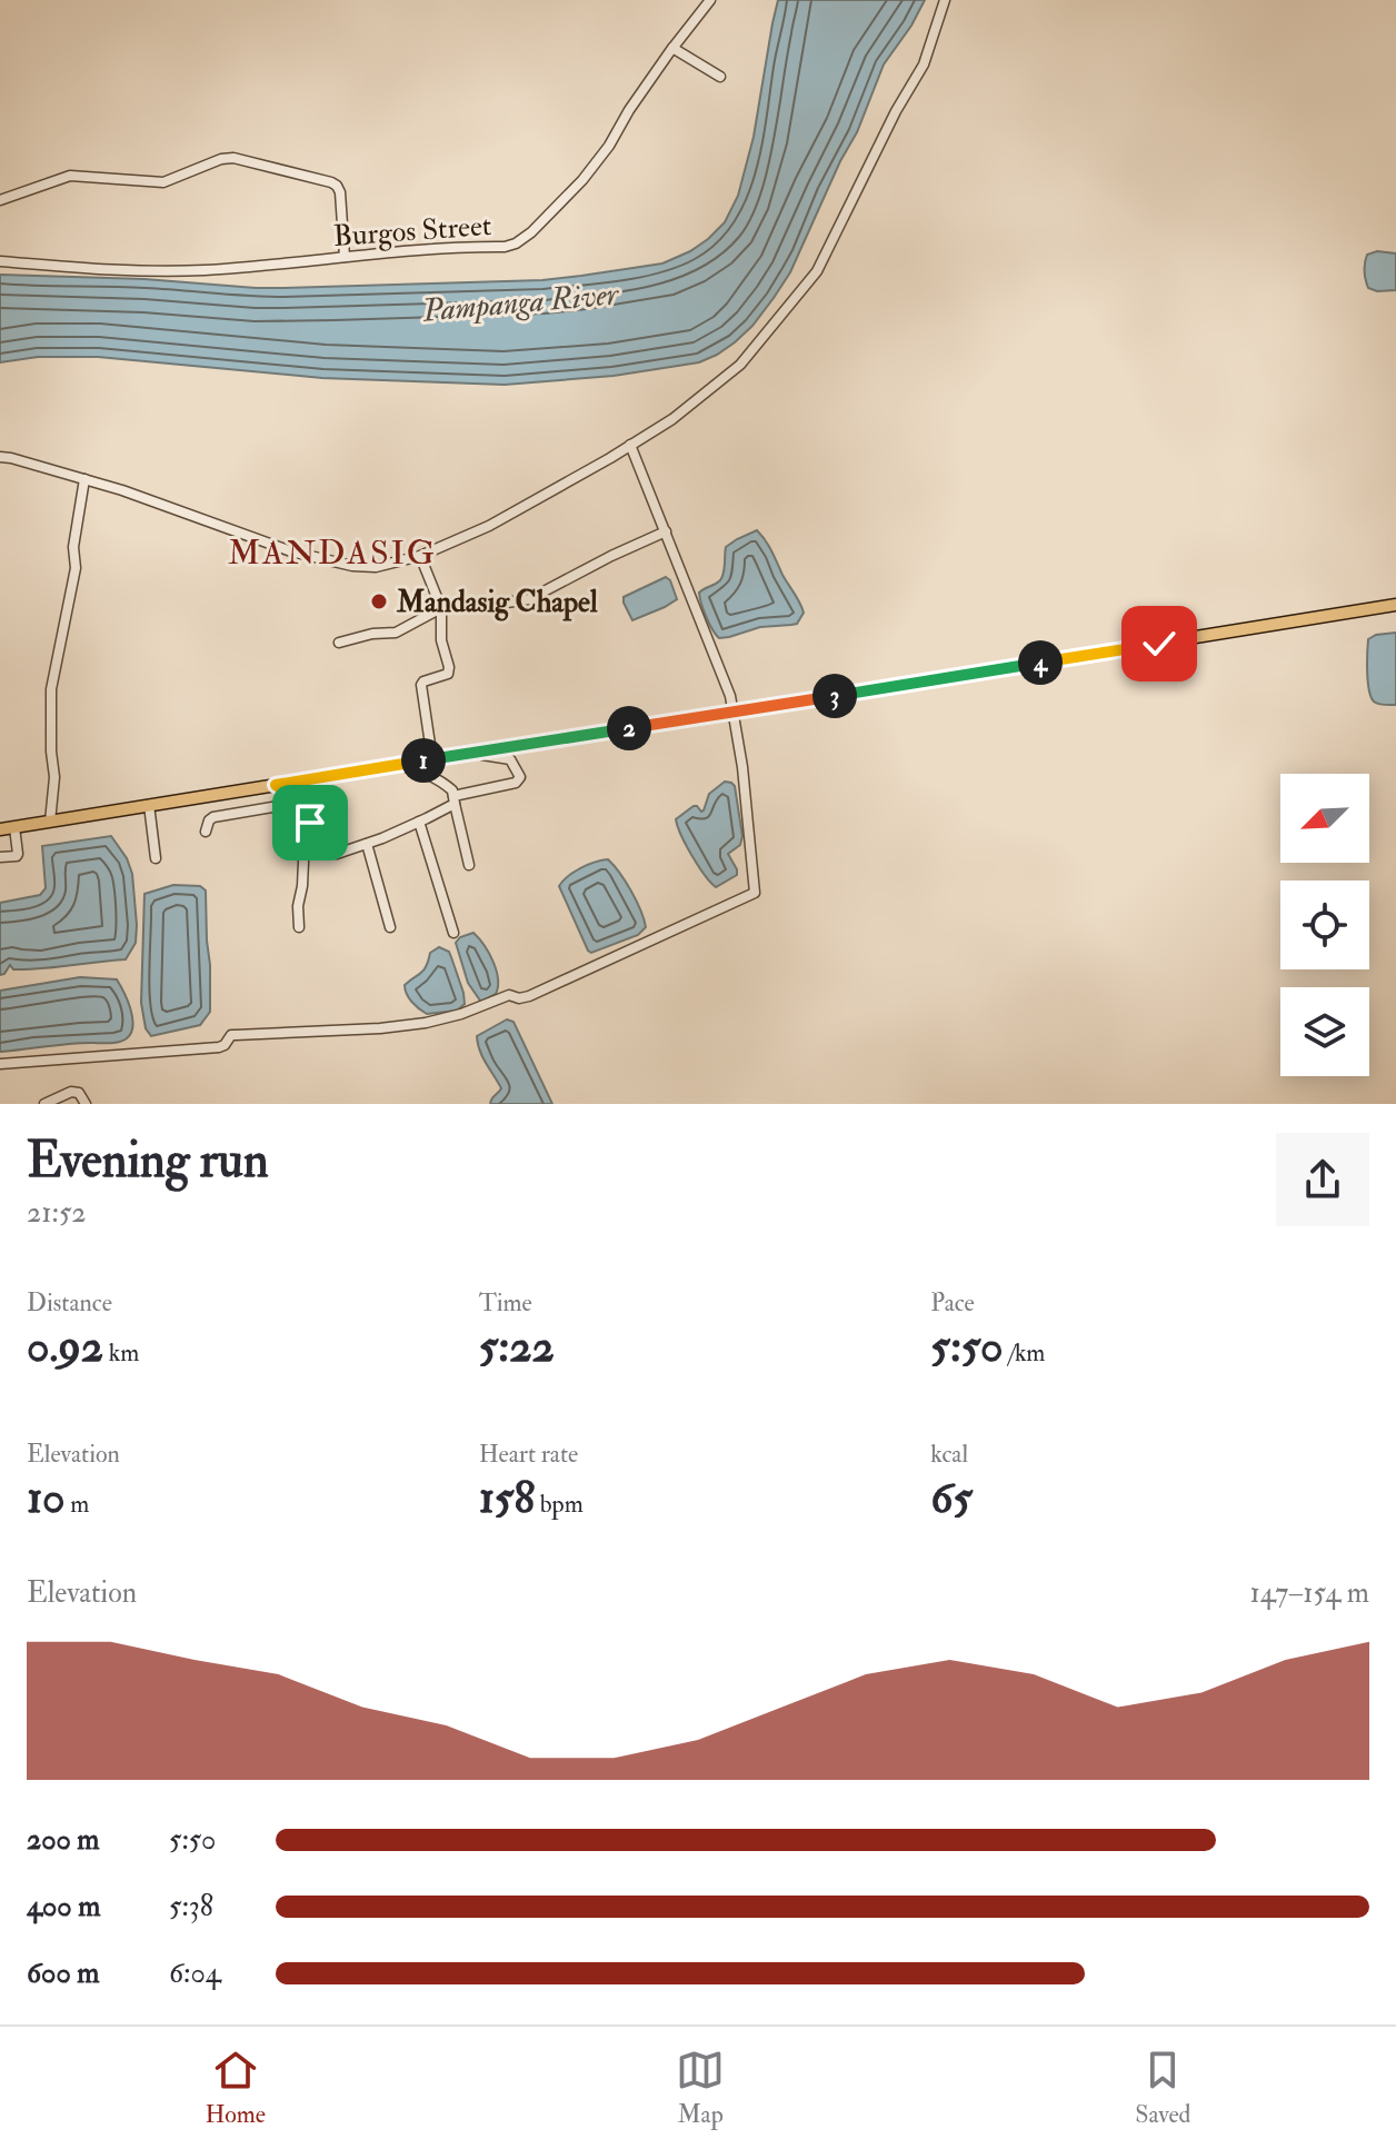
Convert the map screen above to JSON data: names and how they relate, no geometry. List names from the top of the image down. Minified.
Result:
{"streets":{"street":["Burgos Street"]},"districts":["MANDASIG"],"water":["Pampanga River"],"places":["Mandasig Chapel"],"north":"bottom left","page":{"pins":["4","3","2","1"],"heading":["Evening run","21:52"],"stats":[["Distance","0.92 km"],["Time","5:22"],["Pace","5:50 /km"],["Elevation","10 m"],["Heart rate","158 bpm"],["kcal","65"]],"chart":["Elevation","147–154 m"],"list":[{"name":"200 m","note":"5:50"},{"name":"400 m","note":"5:38"},{"name":"600 m","note":"6:04"}],"tabs":["Home","Map","Saved"]}}
